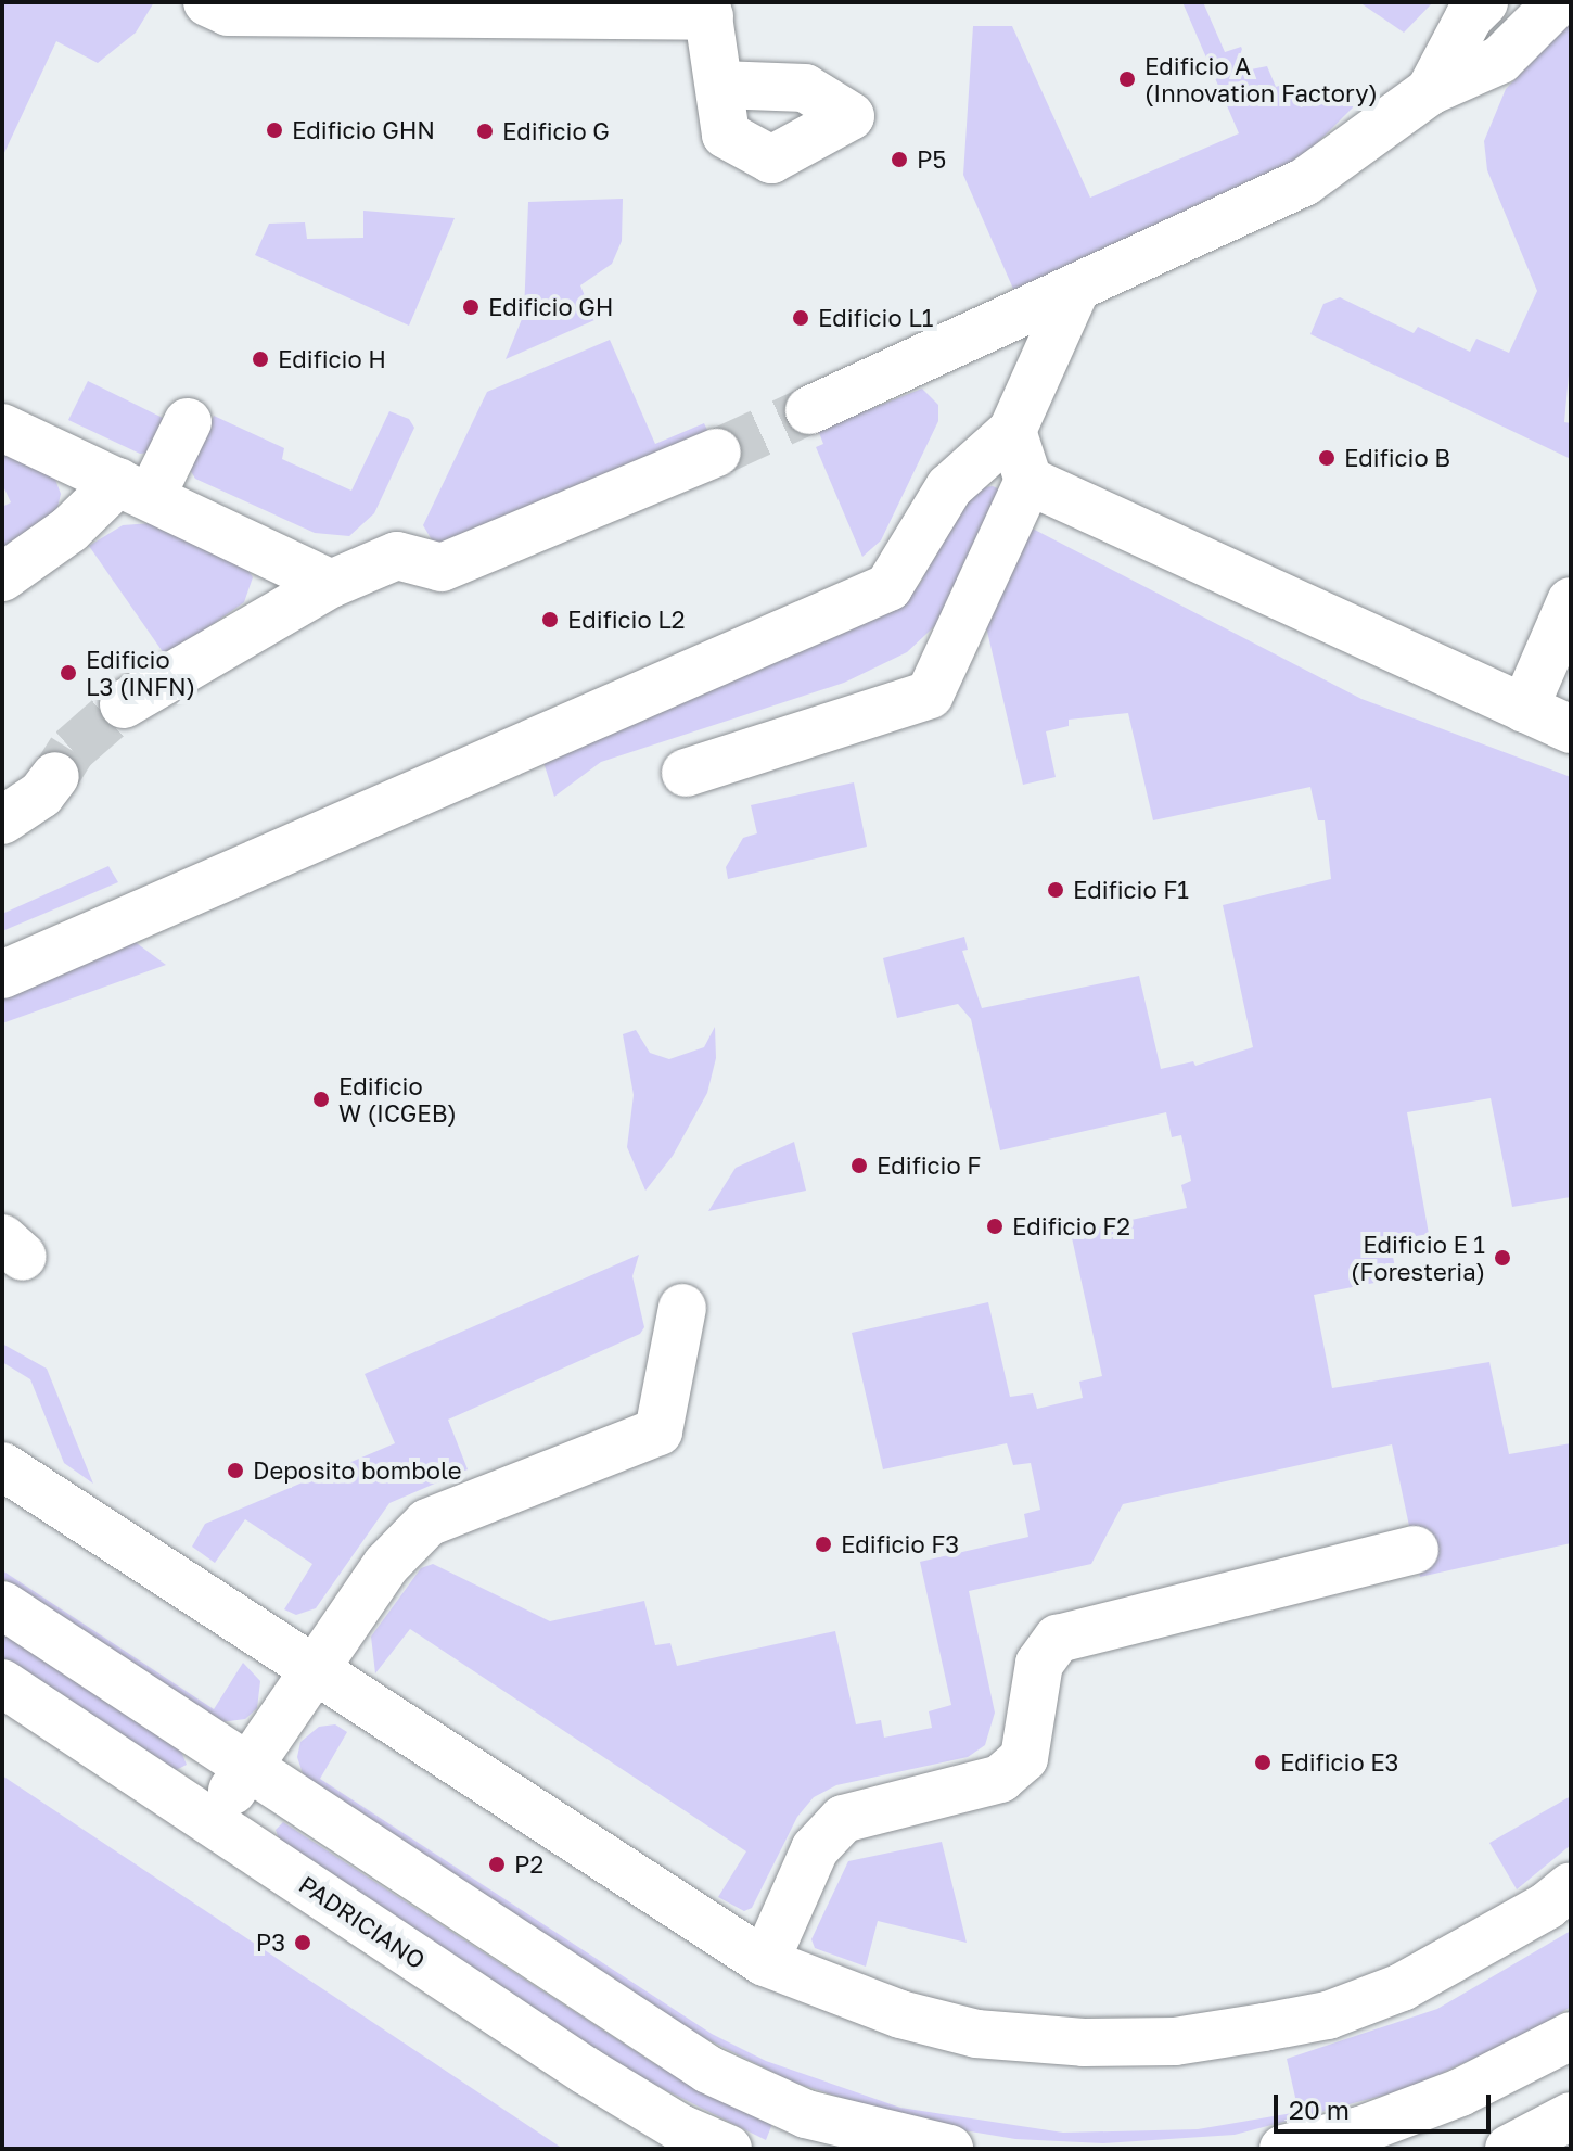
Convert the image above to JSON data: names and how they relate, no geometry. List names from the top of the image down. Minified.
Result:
{"streets":{"street":["PADRICIANO"]},"places":["Edificio A (Innovation Factory)","Edificio GHN","Edificio G","P5","Edificio GH","Edificio L1","Edificio H","Edificio B","Edificio L2","Edificio L3 (INFN)","Edificio F1","Edificio W (ICGEB)","Edificio F","Edificio F2","Edificio E 1 (Foresteria)","Deposito bombole","Edificio F3","Edificio E3","P2","P3"],"scale_bar":"20 m"}
